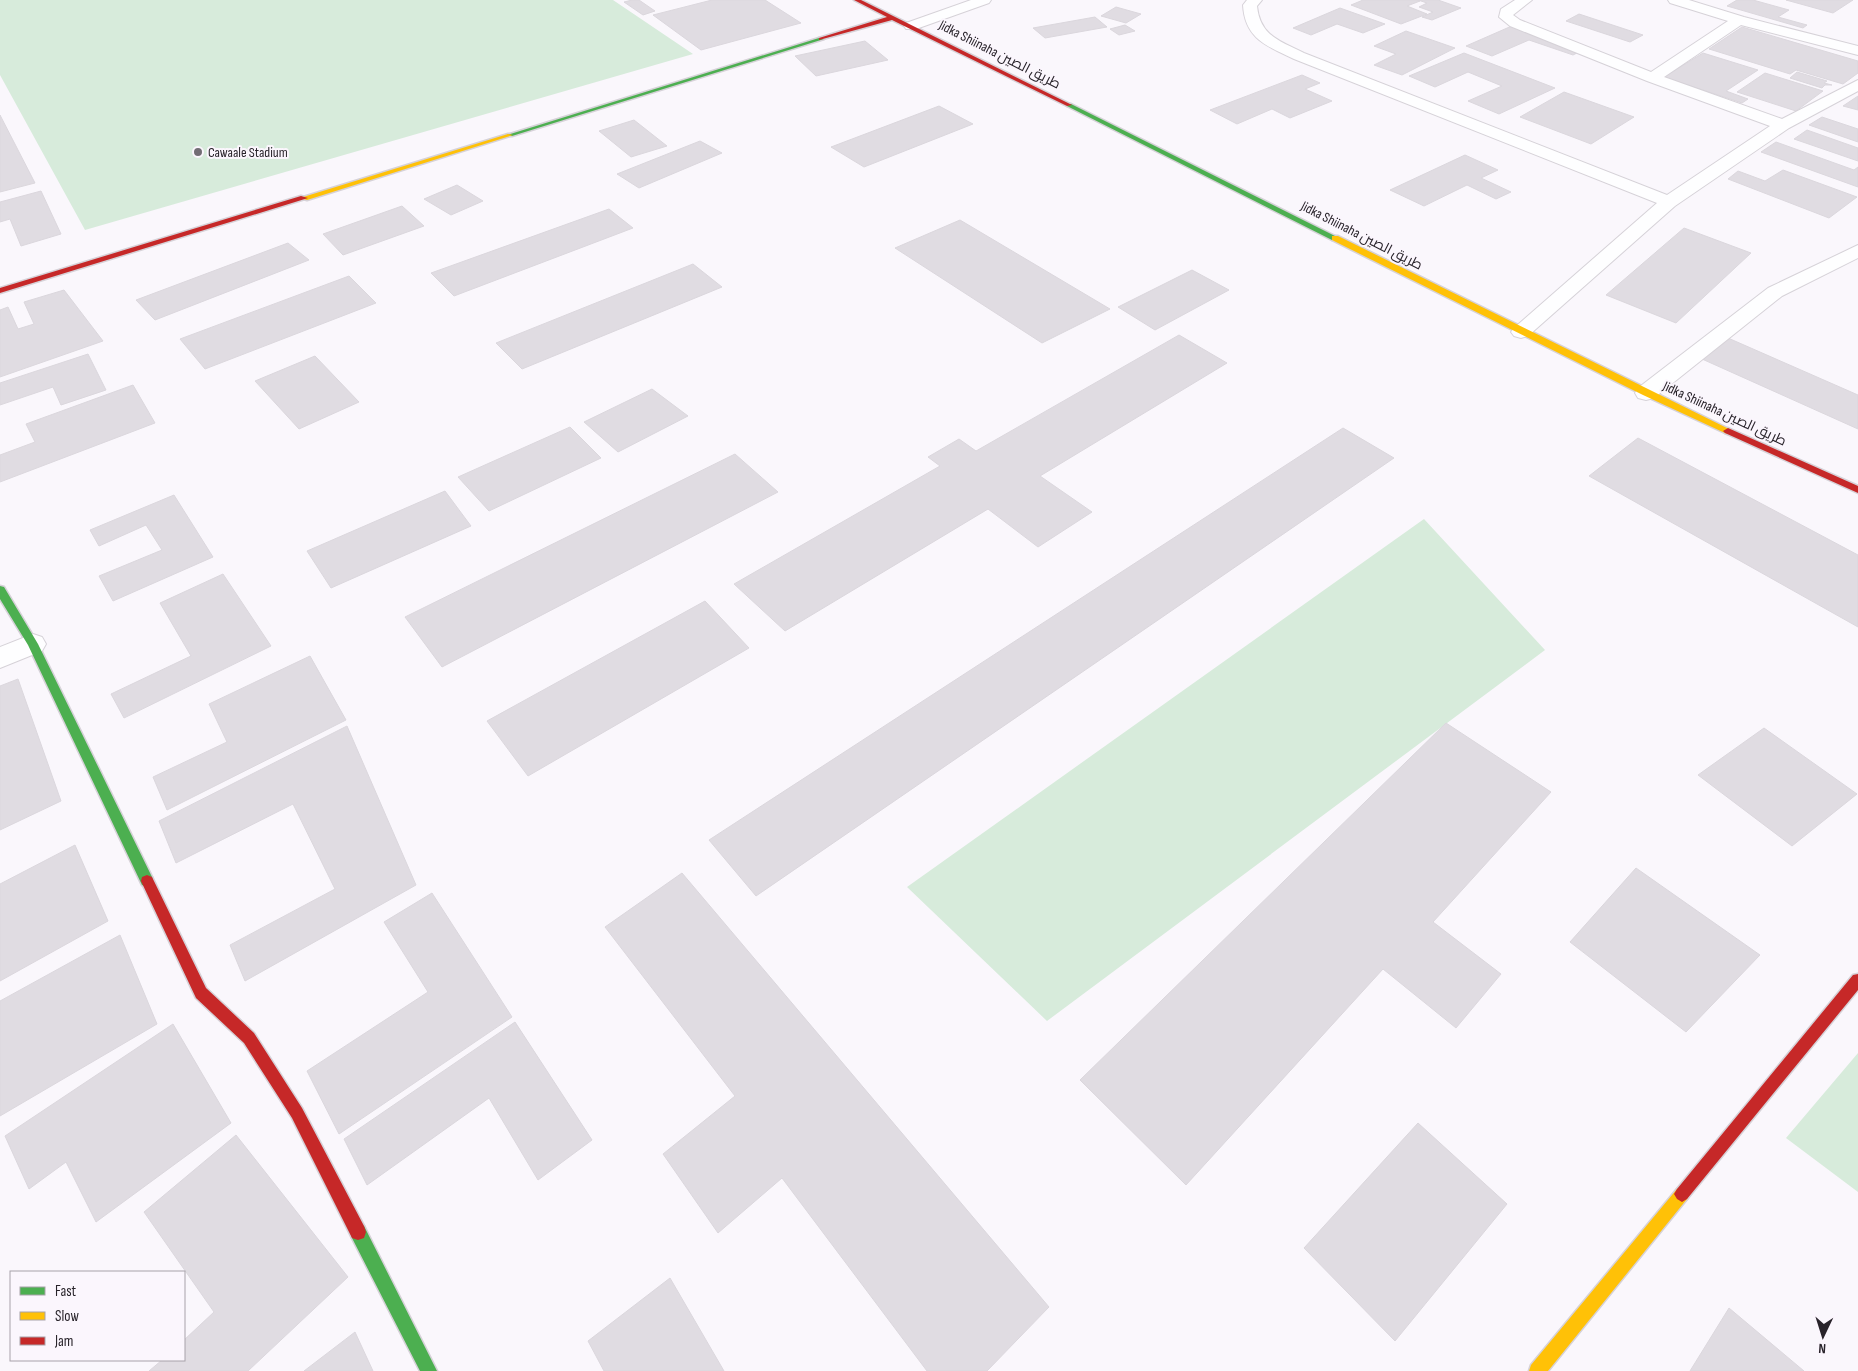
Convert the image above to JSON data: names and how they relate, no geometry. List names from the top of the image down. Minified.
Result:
{"streets":{"street":["Jidka Shiinaha طريق الصين"]},"places":["Cawaale Stadium"],"legend":["Fast","Slow","Jam"],"north":"bottom"}
